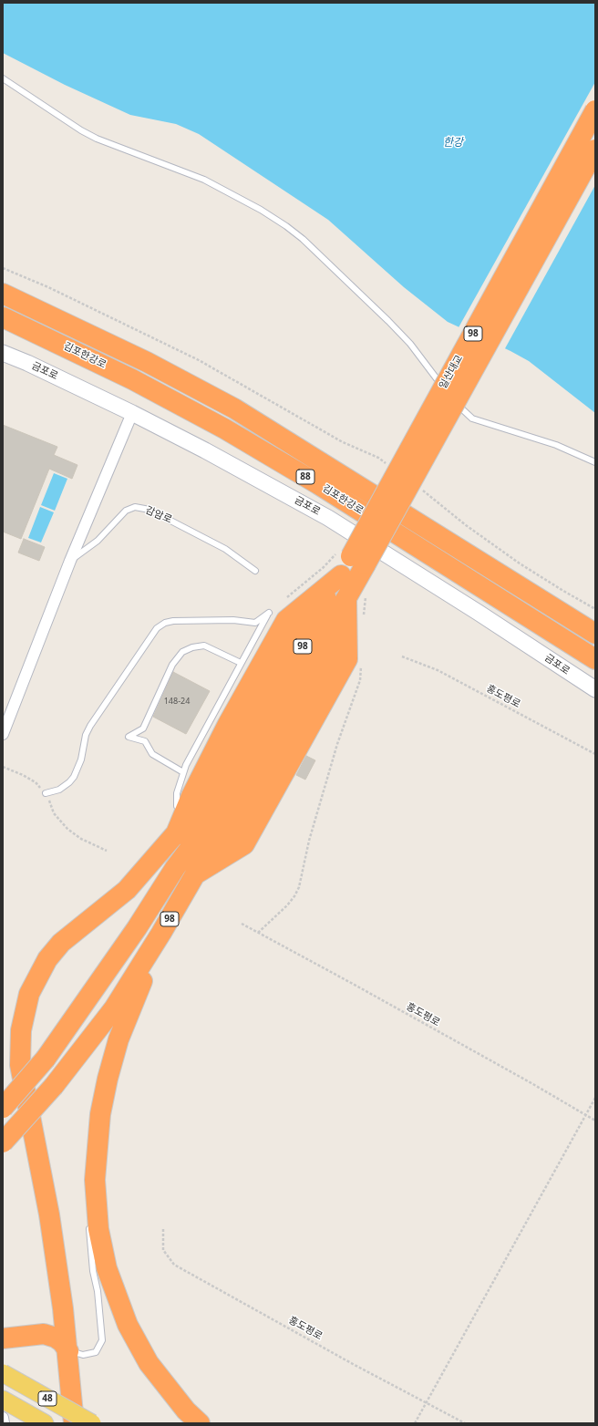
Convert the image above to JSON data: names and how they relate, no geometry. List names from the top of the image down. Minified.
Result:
{"streets":{"highway":["98","김포한강로","일산대교","88"],"main road":["금포로","48"],"lane":["감암로"],"path":["홍도평로"]},"crossings":[["98","일산대교"]],"water":["한강"],"house_numbers":["148-24"]}
